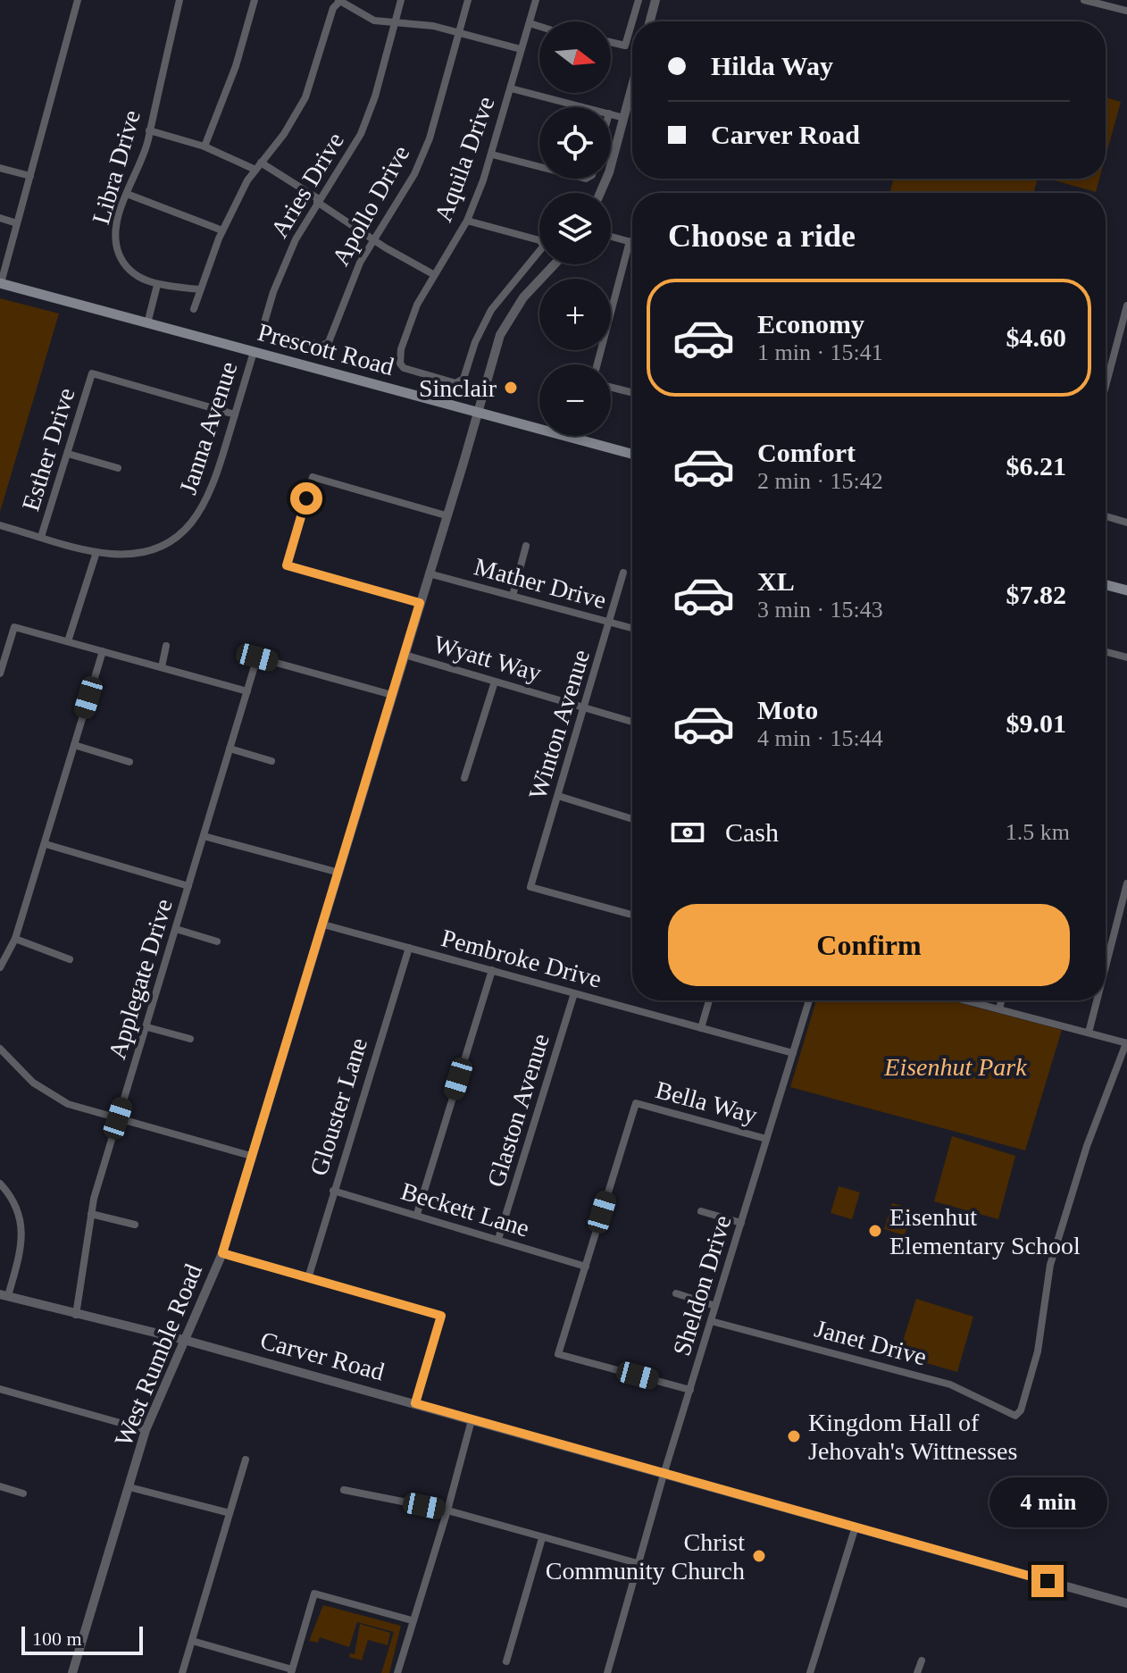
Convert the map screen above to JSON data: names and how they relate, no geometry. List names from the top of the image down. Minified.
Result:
{"streets":{"main road":["Prescott Road"],"street":["Aquila Drive","Libra Drive","Aries Drive","Apollo Drive","Janna Avenue","Esther Drive","Mather Drive","Wyatt Way","Winton Avenue","Pembroke Drive","Applegate Drive","Bella Way","Glouster Lane","Glaston Avenue","Beckett Lane","Sheldon Drive","Janet Drive","West Rumble Road","Carver Road"]},"crossings":[["Aries Drive","Apollo Drive"],["Prescott Road","Janna Avenue"],["Prescott Road","West Rumble Road"],["Janna Avenue","Esther Drive"],["Mather Drive","Winton Avenue"],["Mather Drive","West Rumble Road"],["Wyatt Way","Winton Avenue"],["Wyatt Way","West Rumble Road"],["Pembroke Drive","Glouster Lane"],["Pembroke Drive","Glaston Avenue"],["Pembroke Drive","Sheldon Drive"],["Pembroke Drive","West Rumble Road"],["Applegate Drive","West Rumble Road"],["Applegate Drive","Carver Road"],["Bella Way","Beckett Lane"],["Bella Way","Sheldon Drive"],["Glouster Lane","Beckett Lane"],["Glaston Avenue","Beckett Lane"],["Sheldon Drive","Janet Drive"],["Sheldon Drive","Carver Road"],["West Rumble Road","Carver Road"]],"parks":["Eisenhut Park"],"places":["Sinclair","Eisenhut Elementary School","Kingdom Hall of Jehovah's Wittnesses","Christ Community Church"],"scale_bar":"100 m","north":"right","page":{"map_buttons":["+","−"],"banner":["Hilda Way","Carver Road"],"heading":"Choose a ride","list":[{"name":"Economy","note":"1 min · 15:41","value":"$4.60"},{"name":"Comfort","note":"2 min · 15:42","value":"$6.21"},{"name":"XL","note":"3 min · 15:43","value":"$7.82"},{"name":"Moto","note":"4 min · 15:44","value":"$9.01"}],"pay":["Cash","1.5 km"],"buttons":"Confirm","bubble":"4 min","scale":"100 m"}}
